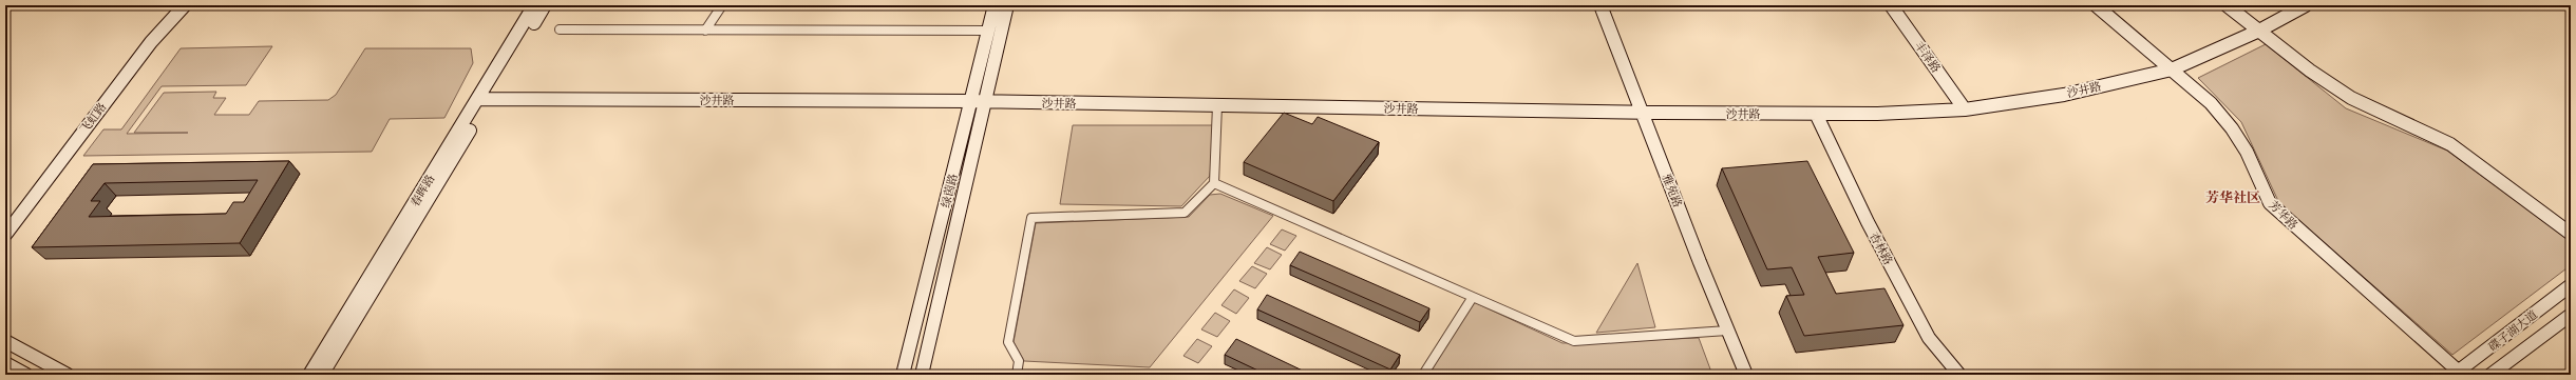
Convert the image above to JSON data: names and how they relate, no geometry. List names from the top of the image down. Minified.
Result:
{"streets":{"street":["丰泽路","沙井路","飞虹路","春晖路","绿茵路","雅苑路","芳华路","杏林路","碟子湖大道"]},"crossings":[["丰泽路","沙井路"],["沙井路","春晖路"],["沙井路","绿茵路"],["沙井路","雅苑路"],["沙井路","芳华路"],["沙井路","杏林路"],["芳华路","碟子湖大道"]],"districts":["芳华社区"]}
